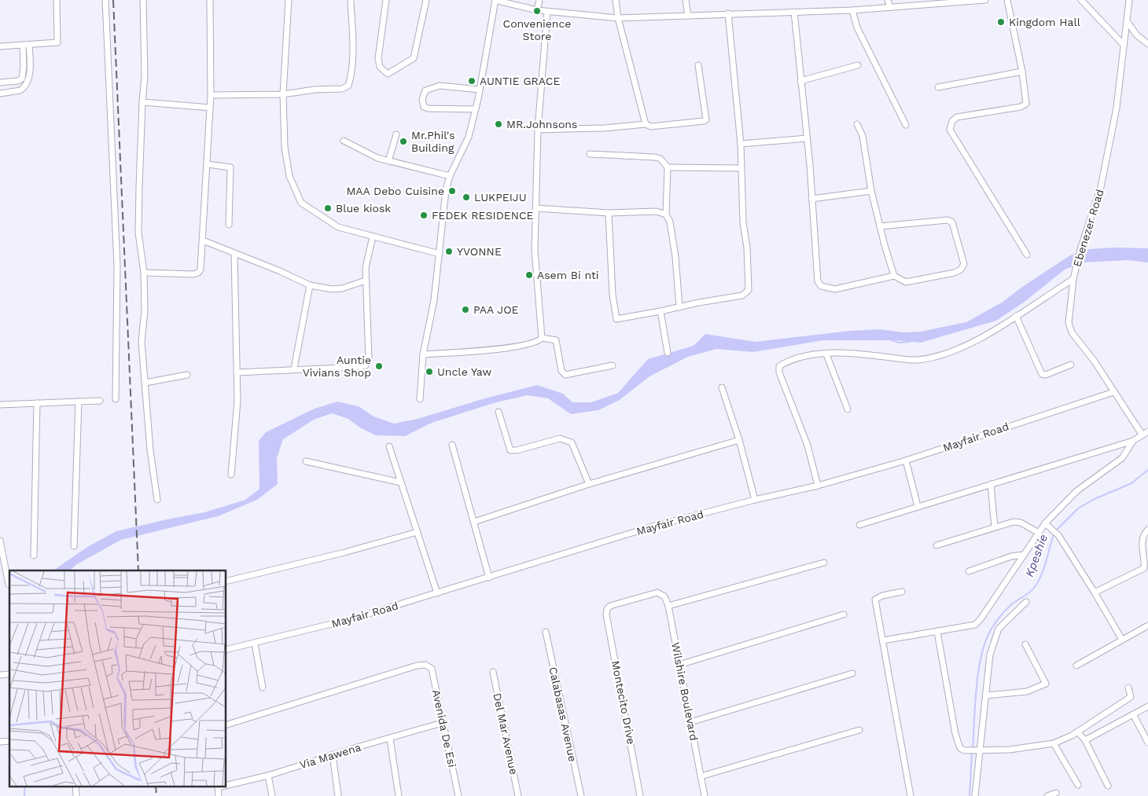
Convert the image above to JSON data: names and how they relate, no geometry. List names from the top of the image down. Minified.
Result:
{"streets":{"street":["Ebenezer Road","Mayfair Road","Wilshire Boulevard","Montecito Drive","Calabasas Avenue","Avenida De Esi","Del Mar Avenue","Via Mawena"]},"crossings":[["Ebenezer Road","Mayfair Road"],["Wilshire Boulevard","Montecito Drive"],["Avenida De Esi","Via Mawena"]],"water":["Kpeshie"],"places":["Convenience Store","Kingdom Hall","AUNTIE GRACE","MR.Johnsons","Mr.Phil's Building","MAA Debo Cuisine","LUKPEIJU","Blue kiosk","FEDEK RESIDENCE","YVONNE","Asem Bi nti","PAA JOE","Auntie Vivians Shop","Uncle Yaw"]}
